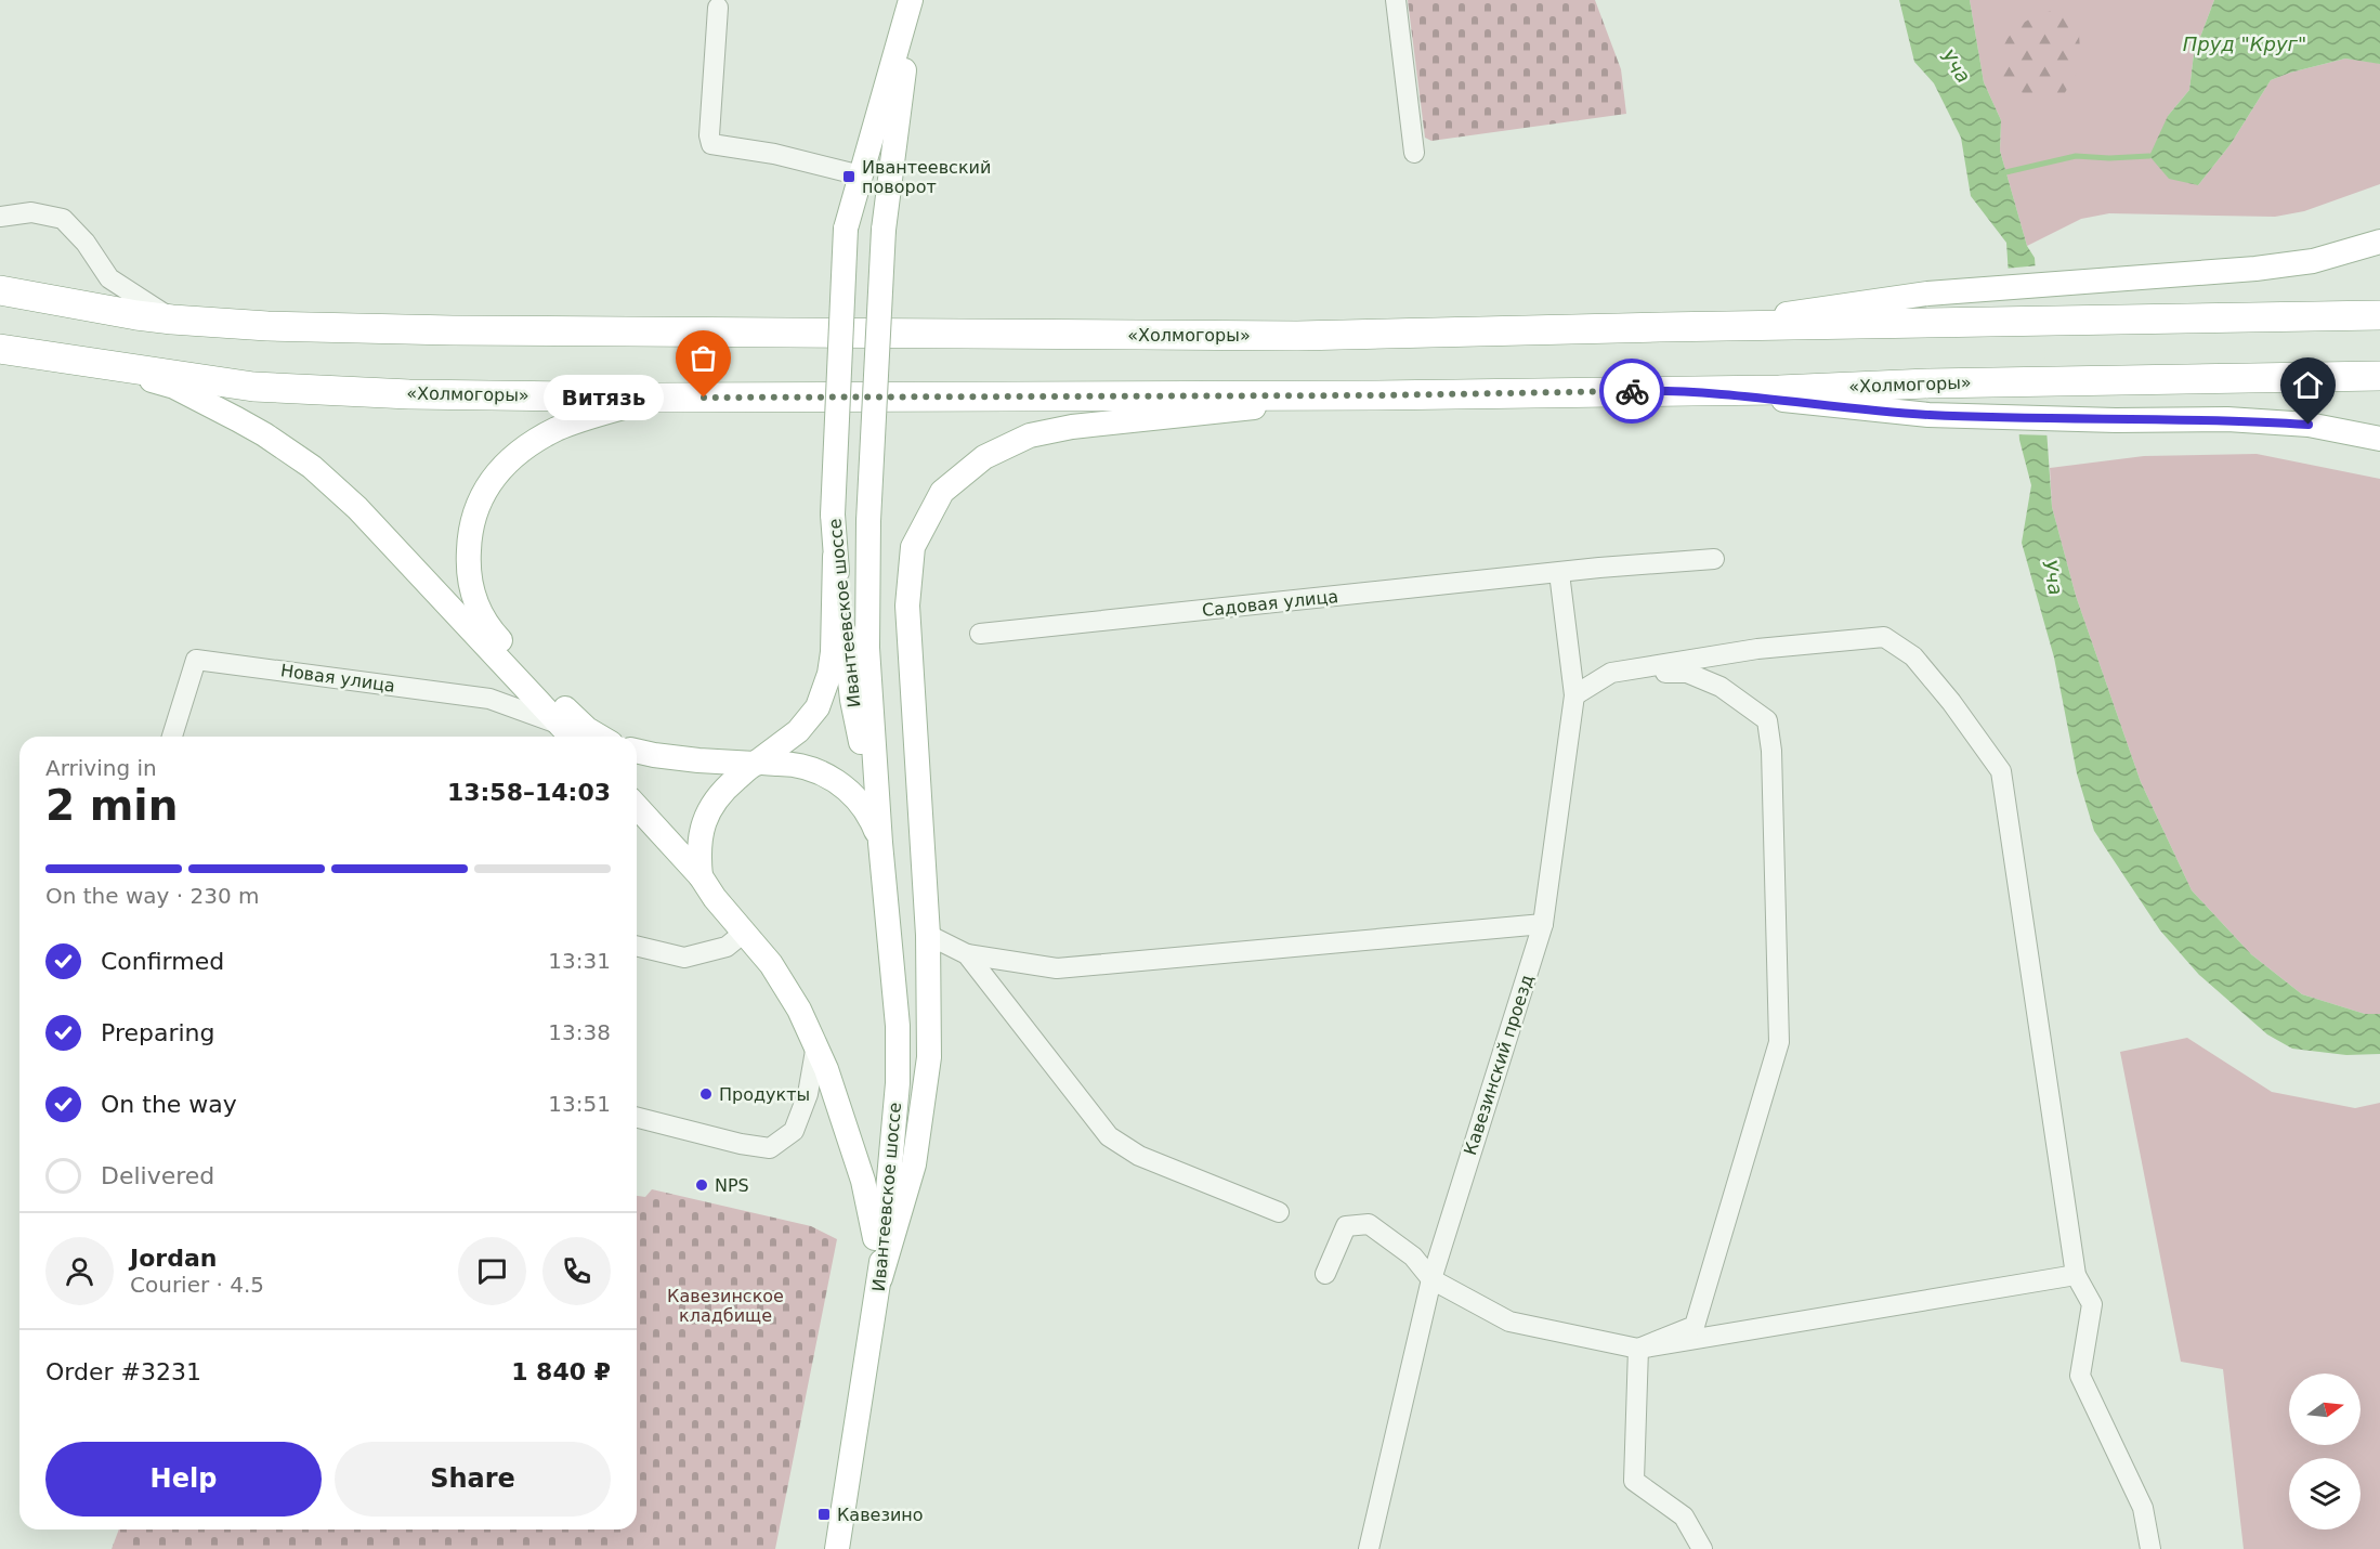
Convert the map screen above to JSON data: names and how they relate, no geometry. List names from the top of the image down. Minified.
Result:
{"streets":{"highway":["«Холмогоры»"],"main road":["Ивантеевское шоссе"],"street":["Садовая улица","Новая улица","Кавезинский проезд"]},"crossings":[["Садовая улица","Кавезинский проезд"]],"water":["Пруд \"Круг\"","Уча"],"parks":["Кавезинское кладбище"],"places":{"transit":["Ивантеевский поворот","Кавезино"],"other":["Витязь","Продукты","NPS"]},"north":"right","page":{"bubble":"Витязь","heading":["2 min","Arriving in","13:58–14:03"],"panel":["Jordan","Courier · 4.5","Order #3231","1 840 ₽"],"bar":"On the way · 230 m","list":[["Confirmed","13:31"],["Preparing","13:38"],["On the way","13:51"],"Delivered"],"buttons":["Help","Share"]}}
